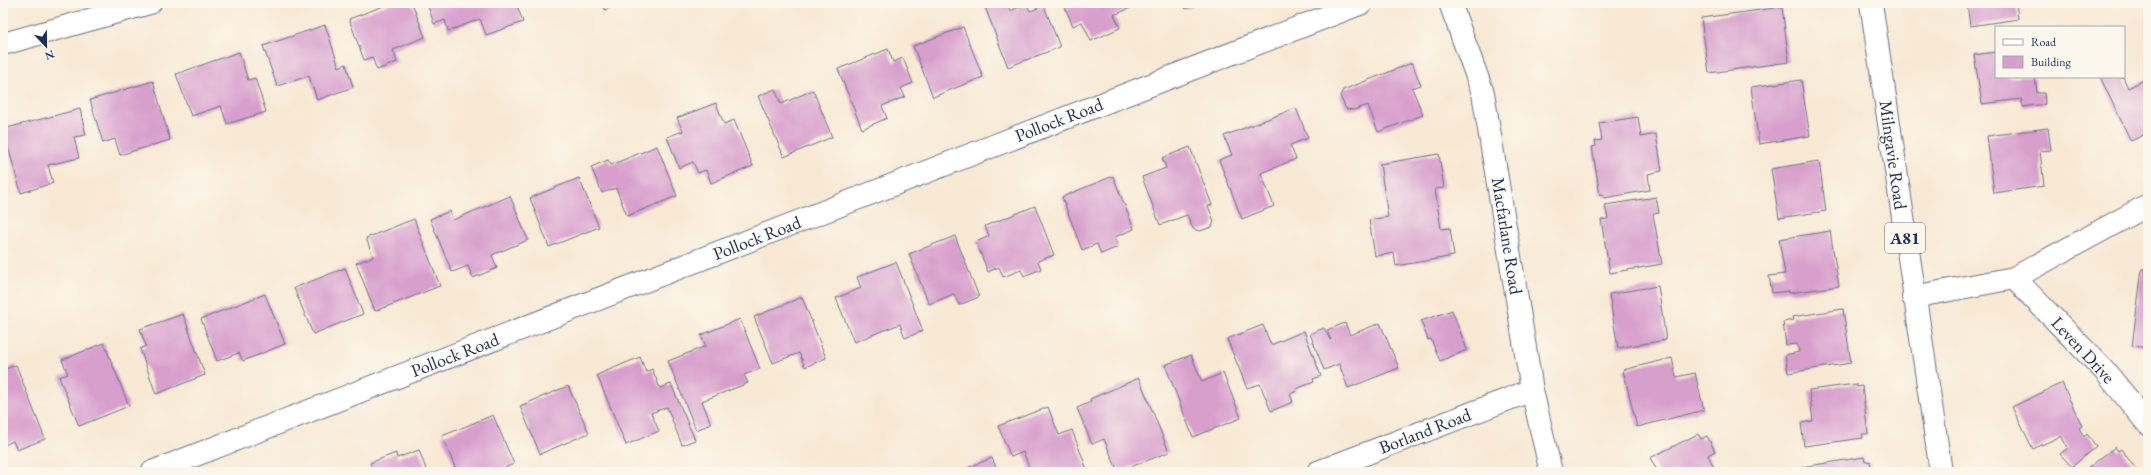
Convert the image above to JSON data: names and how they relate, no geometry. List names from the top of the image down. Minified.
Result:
{"streets":{"street":["Pollock Road","Milngavie Road","Macfarlane Road","A81","Leven Drive","Borland Road"]},"crossings":[["Macfarlane Road","Borland Road"]],"legend":["Road","Building"],"north":"bottom"}
